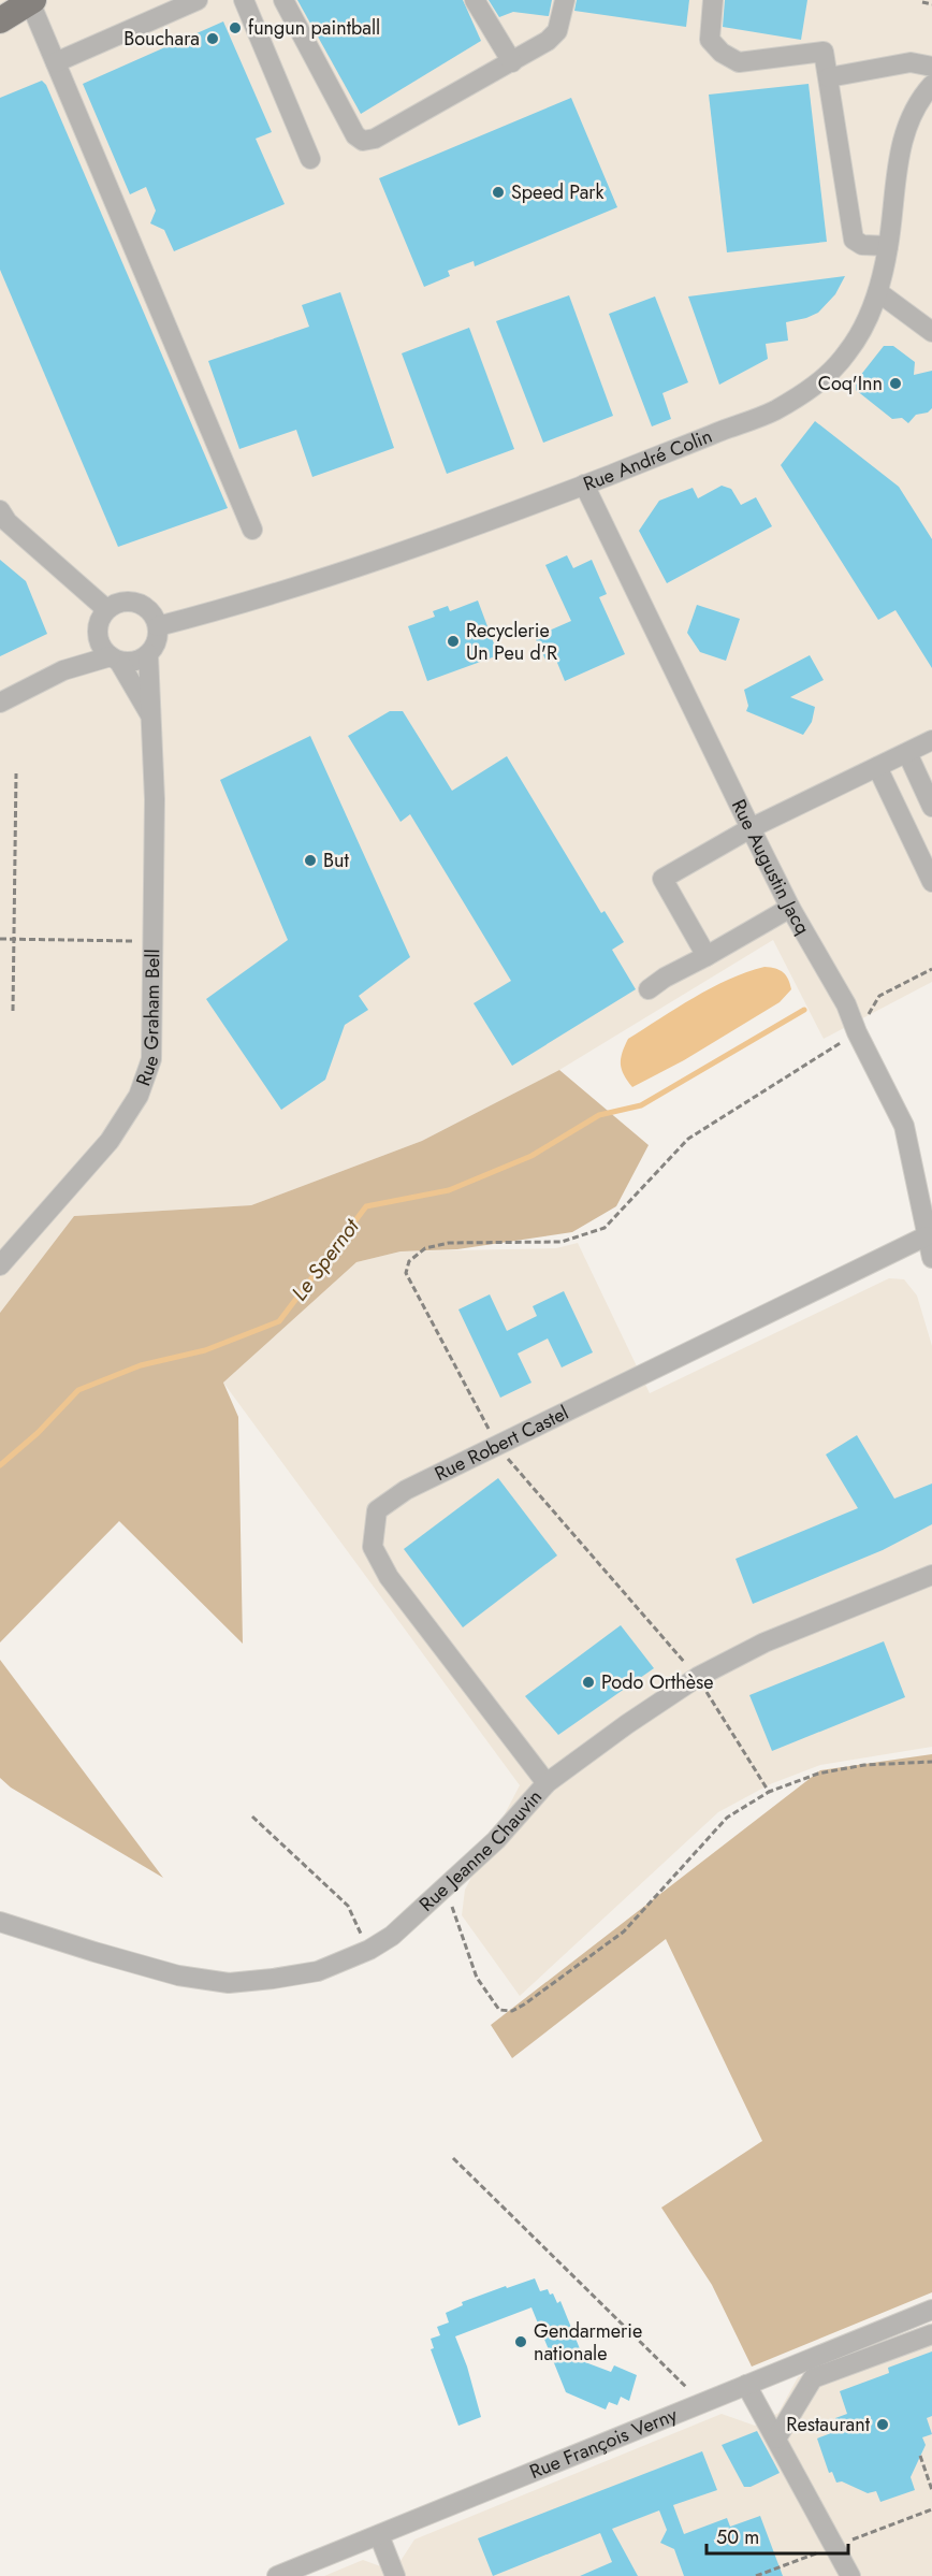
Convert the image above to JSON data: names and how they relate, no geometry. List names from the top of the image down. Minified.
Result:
{"streets":{"street":["Rue André Colin","Rue Augustin Jacq","Rue Graham Bell","Rue Robert Castel","Rue Jeanne Chauvin","Rue François Verny"]},"crossings":[["Rue André Colin","Rue Augustin Jacq"],["Rue André Colin","Rue Graham Bell"],["Rue Augustin Jacq","Rue Robert Castel"],["Rue Robert Castel","Rue Jeanne Chauvin"]],"water":["Le Spernot"],"places":["fungun paintball","Bouchara","Speed Park","Coq'Inn","Recyclerie Un Peu d'R","But","Podo Orthèse","Gendarmerie nationale","Restaurant"],"scale_bar":"50 m"}
